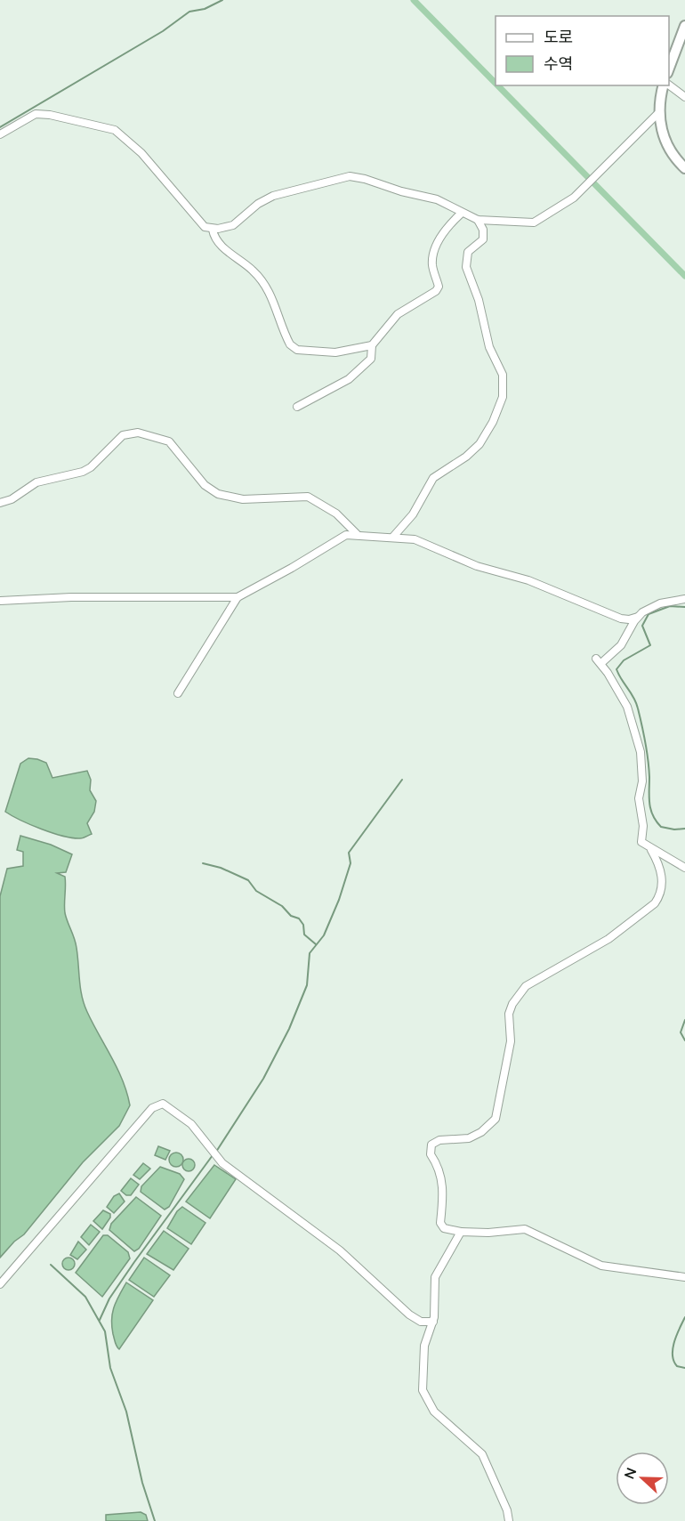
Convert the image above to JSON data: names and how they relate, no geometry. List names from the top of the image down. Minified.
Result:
{"legend":["도로","수역"],"north":"left"}
